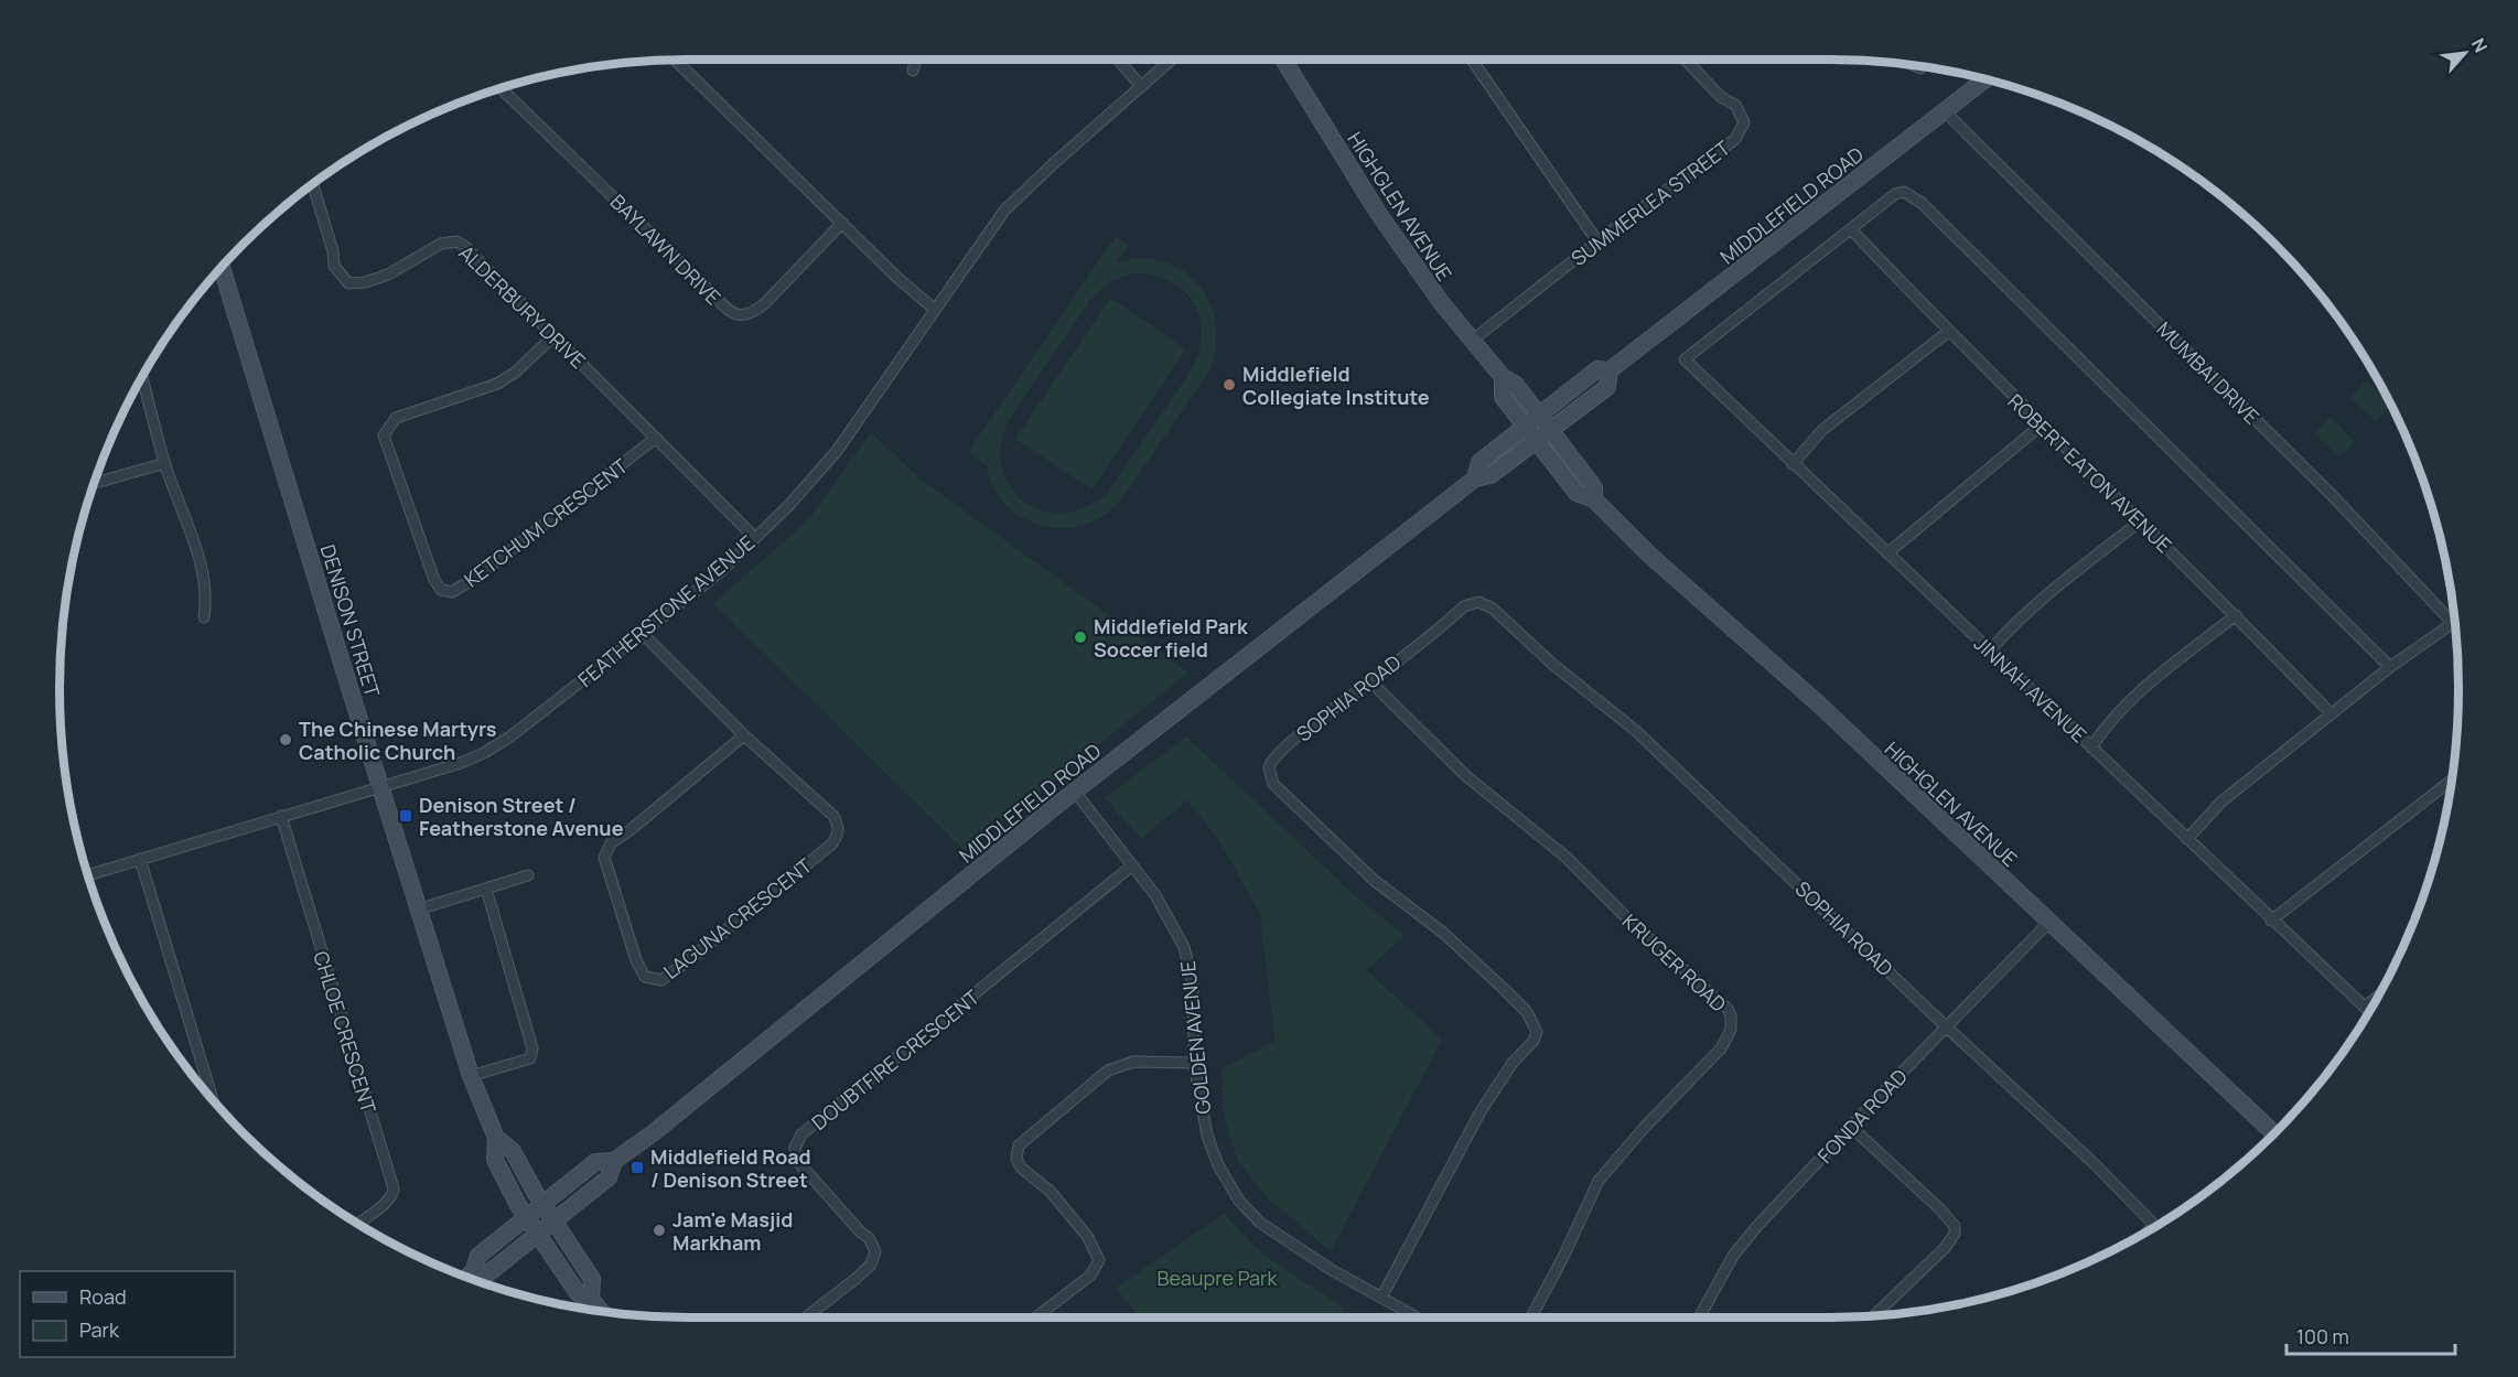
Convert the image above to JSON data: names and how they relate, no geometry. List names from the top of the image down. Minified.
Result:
{"streets":{"street":["SUMMERLEA STREET","MIDDLEFIELD ROAD","HIGHGLEN AVENUE","BAYLAWN DRIVE","ALDERBURY DRIVE","MUMBAI DRIVE","ROBERT EATON AVENUE","KETCHUM CRESCENT","FEATHERSTONE AVENUE","DENISON STREET","JINNAH AVENUE","SOPHIA ROAD","LAGUNA CRESCENT","KRUGER ROAD","CHLOE CRESCENT","GOLDEN AVENUE","DOUBTFIRE CRESCENT","FONDA ROAD"]},"crossings":[["SUMMERLEA STREET","HIGHGLEN AVENUE"],["MIDDLEFIELD ROAD","HIGHGLEN AVENUE"],["MIDDLEFIELD ROAD","MUMBAI DRIVE"],["MIDDLEFIELD ROAD","DENISON STREET"],["MIDDLEFIELD ROAD","GOLDEN AVENUE"],["HIGHGLEN AVENUE","FONDA ROAD"],["ALDERBURY DRIVE","KETCHUM CRESCENT"],["ALDERBURY DRIVE","FEATHERSTONE AVENUE"],["ROBERT EATON AVENUE","JINNAH AVENUE"],["FEATHERSTONE AVENUE","DENISON STREET"],["FEATHERSTONE AVENUE","LAGUNA CRESCENT"],["FEATHERSTONE AVENUE","CHLOE CRESCENT"],["SOPHIA ROAD","KRUGER ROAD"],["SOPHIA ROAD","GOLDEN AVENUE"],["SOPHIA ROAD","FONDA ROAD"],["GOLDEN AVENUE","DOUBTFIRE CRESCENT"]],"parks":["Beaupre Park"],"places":{"other":["Middlefield Collegiate Institute","Middlefield Park Soccer field","The Chinese Martyrs Catholic Church","Jam'e Masjid Markham"],"transit":["Denison Street / Featherstone Avenue","Middlefield Road / Denison Street"]},"legend":["Road","Park"],"scale_bar":"100 m","north":"top right"}
